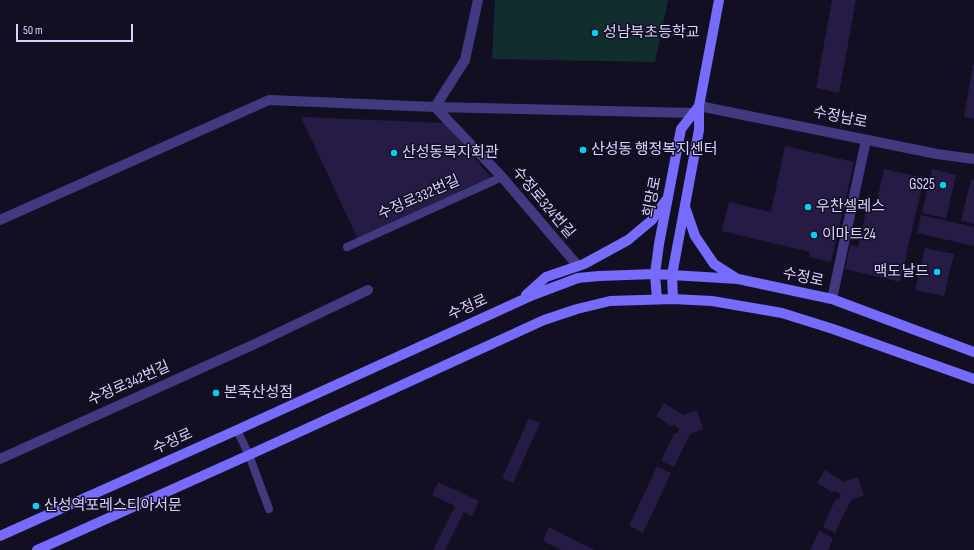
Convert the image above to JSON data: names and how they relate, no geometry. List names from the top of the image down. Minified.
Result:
{"streets":{"main road":["희망로","수정로"],"street":["수정남로","수정로324번길","수정로342번길"],"lane":["수정로332번길"]},"crossings":[["수정남로","희망로"],["수정남로","수정로324번길"],["희망로","수정로"],["수정로332번길","수정로324번길"]],"places":["성남북초등학교","산성동 행정복지센터","산성동복지회관","GS25","우찬셀레스","이마트24","맥도날드","본죽산성점","산성역포레스티아서문"],"scale_bar":"50 m"}
